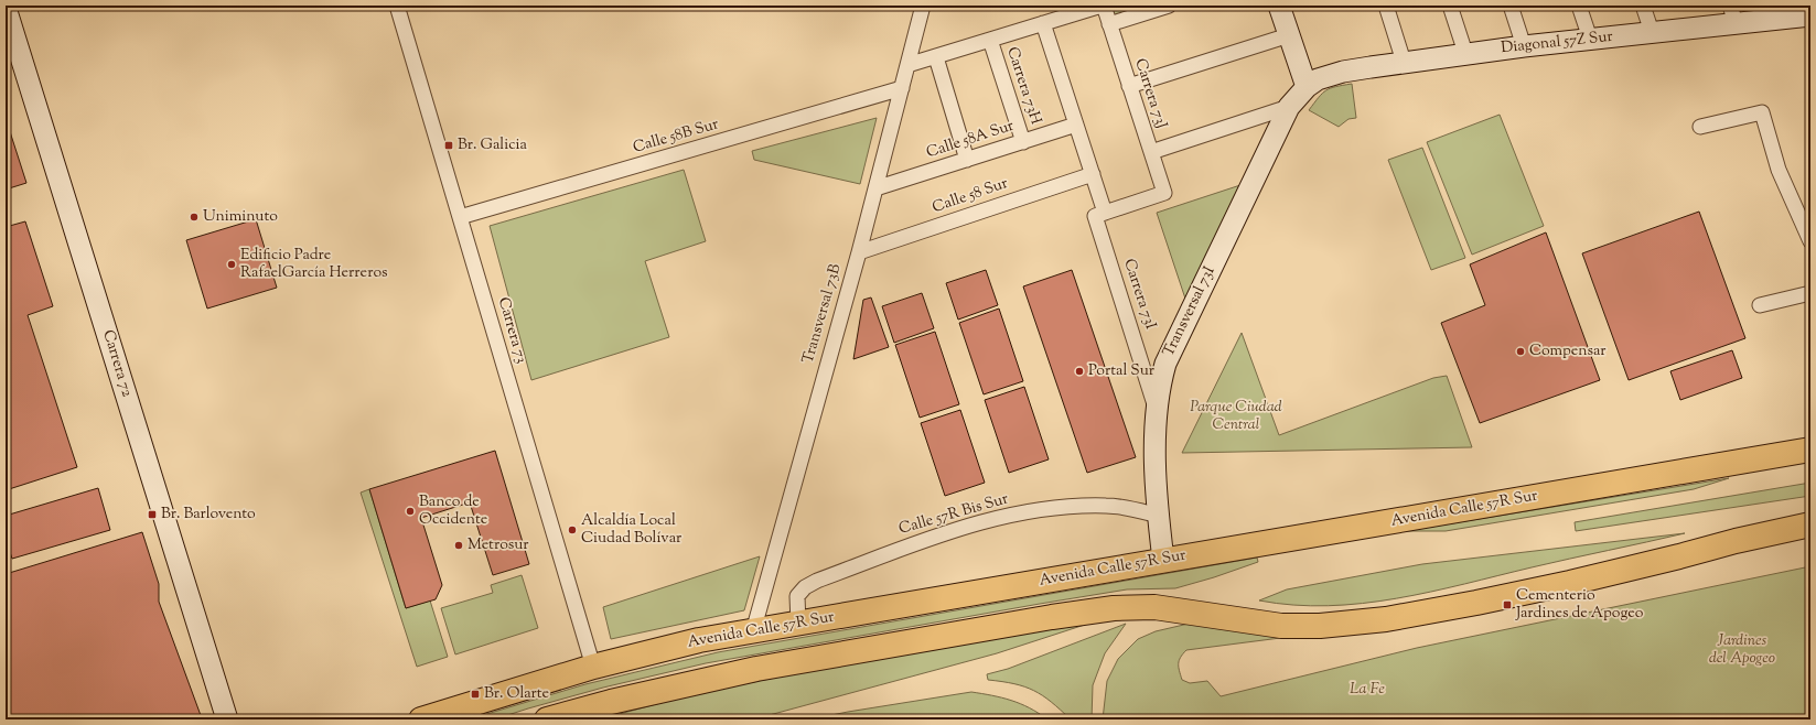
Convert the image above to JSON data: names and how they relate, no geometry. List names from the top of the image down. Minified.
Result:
{"streets":{"highway":["Avenida Calle 57R Sur"],"street":["Diagonal 57Z Sur","Carrera 73H","Carrera 73J","Calle 58B Sur","Calle 58A Sur","Calle 58 Sur","Carrera 73I","Transversal 73I","Transversal 73B","Carrera 73","Carrera 72","Calle 57R Bis Sur"]},"crossings":[["Diagonal 57Z Sur","Transversal 73I"],["Carrera 73H","Calle 58A Sur"],["Carrera 73J","Carrera 73I"],["Calle 58B Sur","Transversal 73B"],["Calle 58B Sur","Carrera 73"],["Calle 58A Sur","Carrera 73I"],["Calle 58A Sur","Transversal 73B"],["Calle 58 Sur","Carrera 73I"],["Calle 58 Sur","Transversal 73B"],["Carrera 73I","Transversal 73I"],["Transversal 73I","Avenida Calle 57R Sur"],["Transversal 73I","Calle 57R Bis Sur"],["Transversal 73B","Avenida Calle 57R Sur"],["Carrera 73","Avenida Calle 57R Sur"],["Avenida Calle 57R Sur","Calle 57R Bis Sur"]],"parks":["Parque Ciudad Central","Jardines del Apogeo","La Fe"],"places":{"transit":["Br. Galicia","Br. Barlovento","Cementerio Jardines de Apogeo","Br. Olarte"],"other":["Uniminuto","Edificio Padre RafaelGarcía Herreros","Compensar","Portal Sur","Banco de Occidente","Alcaldía Local Ciudad Bolívar","Metrosur"]}}
